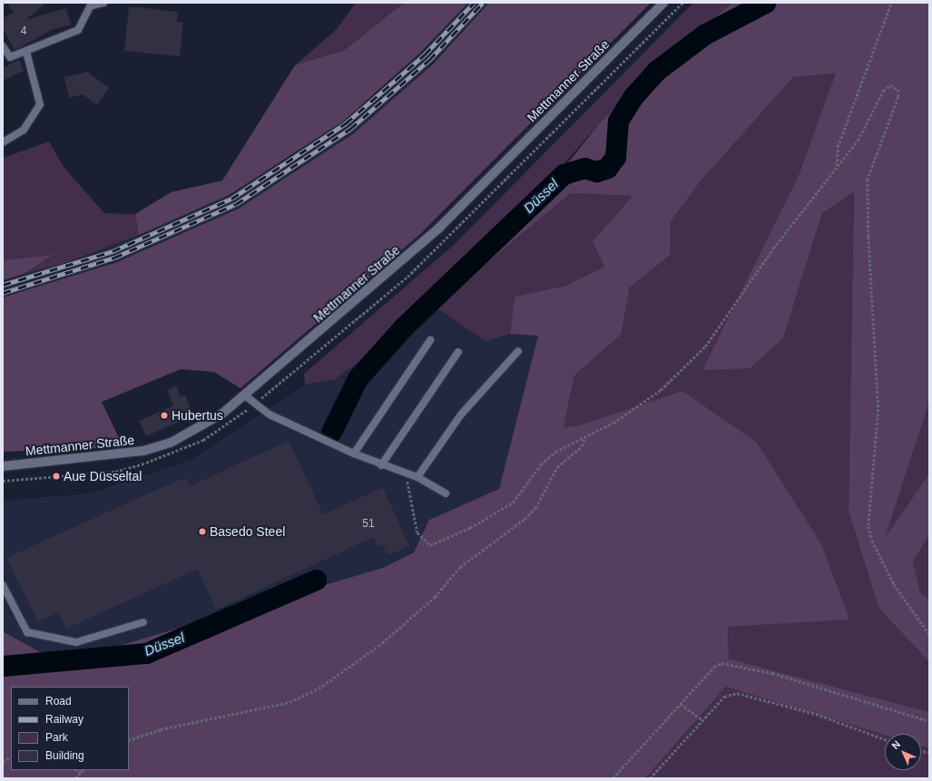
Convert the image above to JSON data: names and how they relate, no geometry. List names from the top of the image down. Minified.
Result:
{"streets":{"main road":["Mettmanner Straße"]},"water":["Düssel"],"places":["Hubertus","Aue Düsseltal","Basedo Steel"],"house_numbers":["4","51"],"legend":["Road","Railway","Park","Building"],"north":"top left"}
